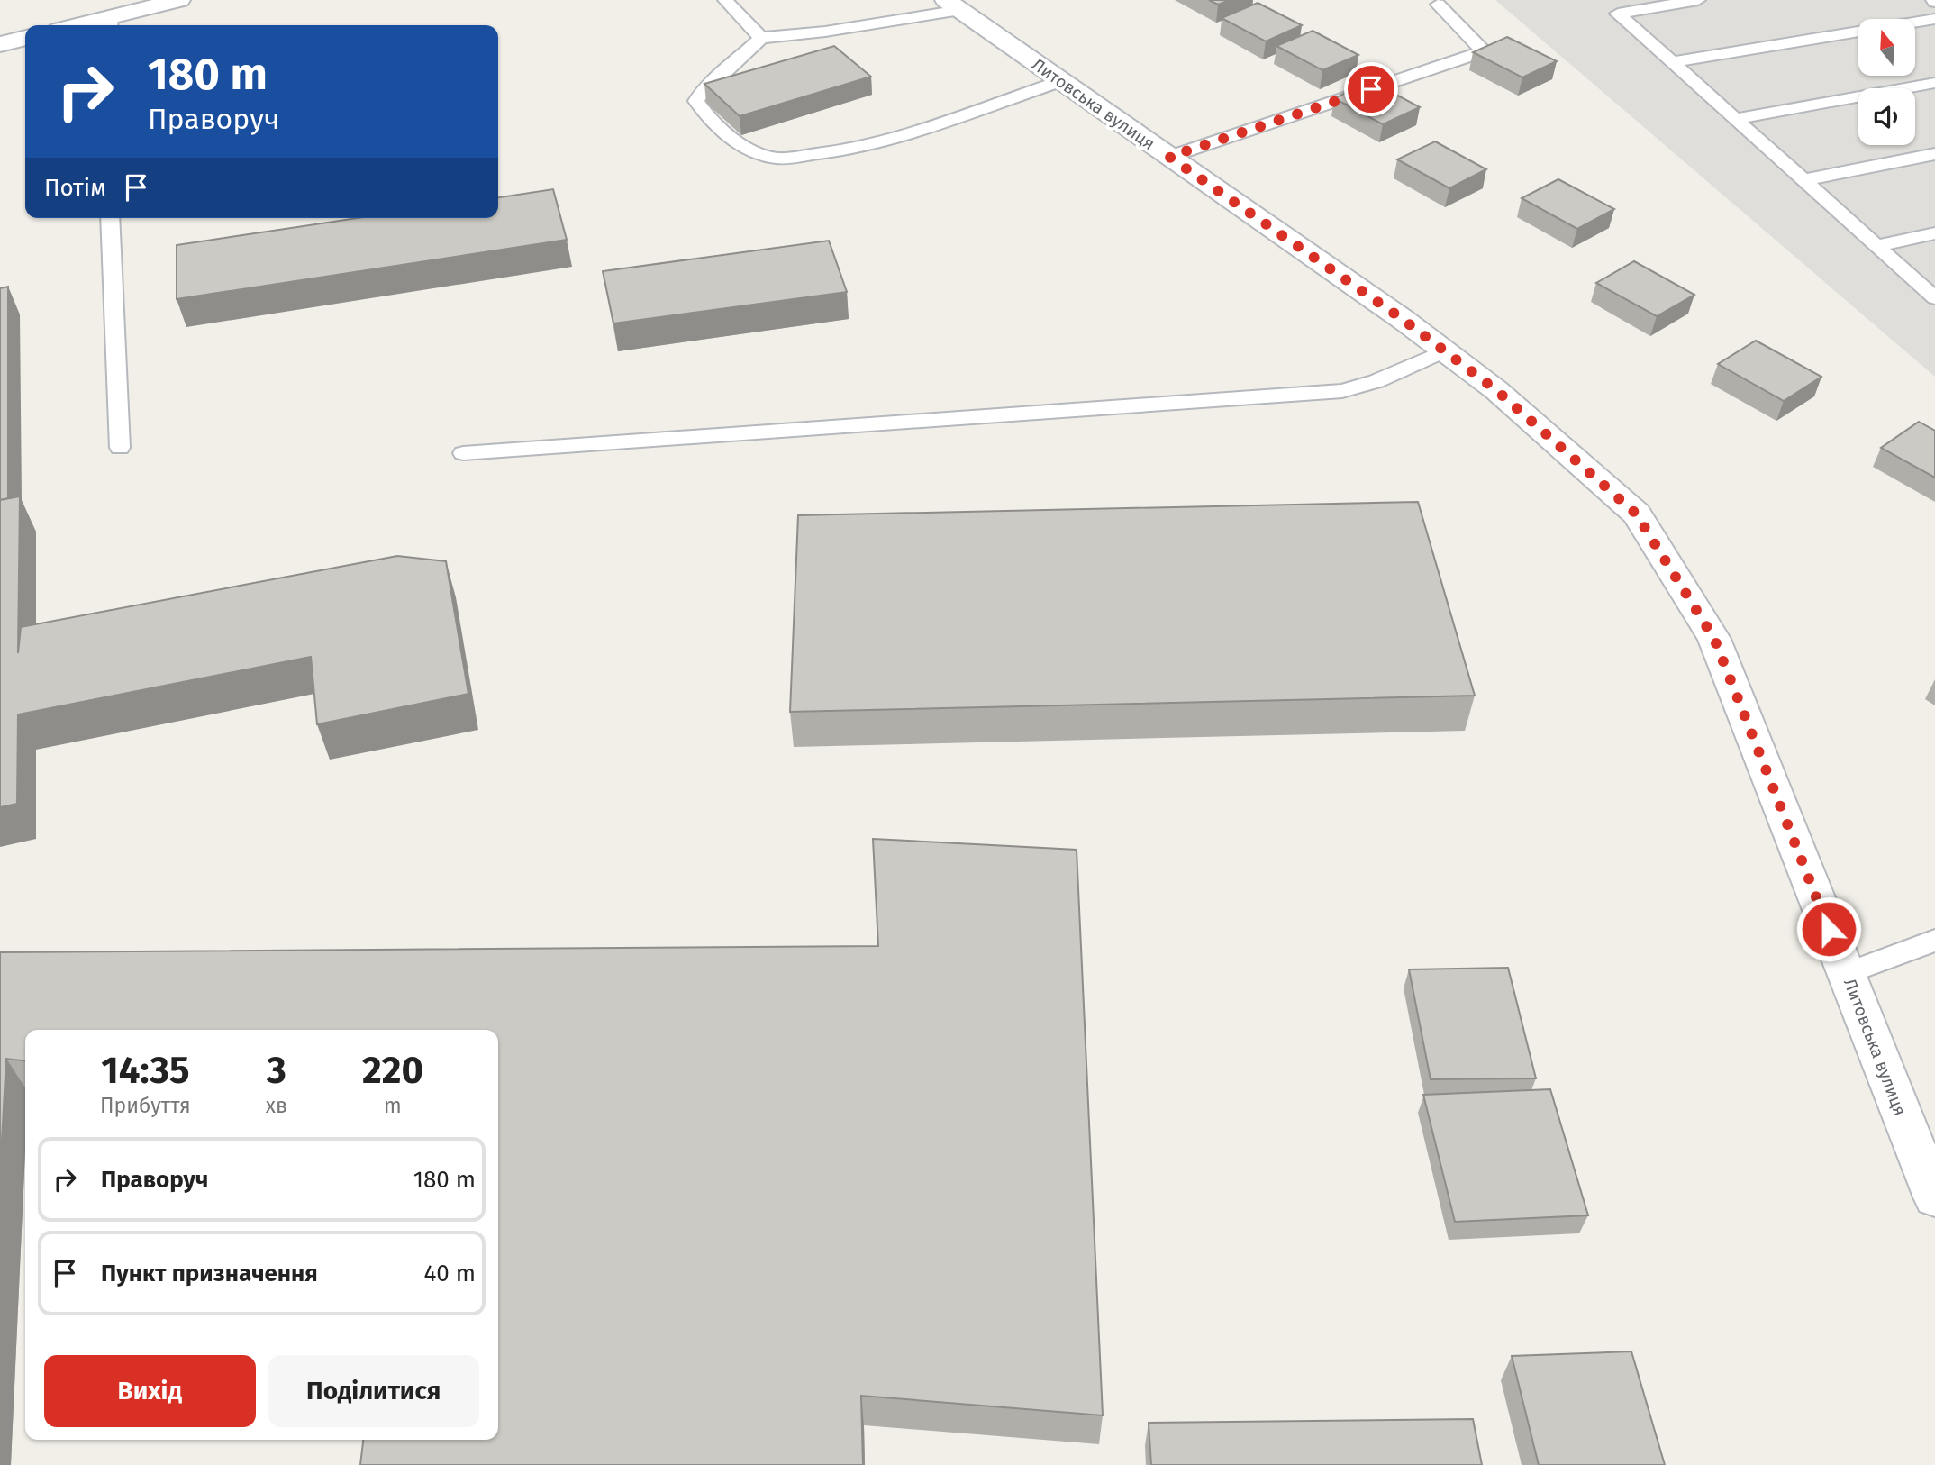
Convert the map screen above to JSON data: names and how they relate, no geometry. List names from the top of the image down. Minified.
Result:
{"streets":{"street":["Литовська вулиця"]},"north":"top","page":{"turn":["180 m","Праворуч"],"then":"Потім","eta":["14:35","Прибуття","3","хв","220","m"],"list":[{"name":"Праворуч","value":"180 m"},{"name":"Пункт призначення","value":"40 m"}],"buttons":["Вихід","Поділитися"]}}
